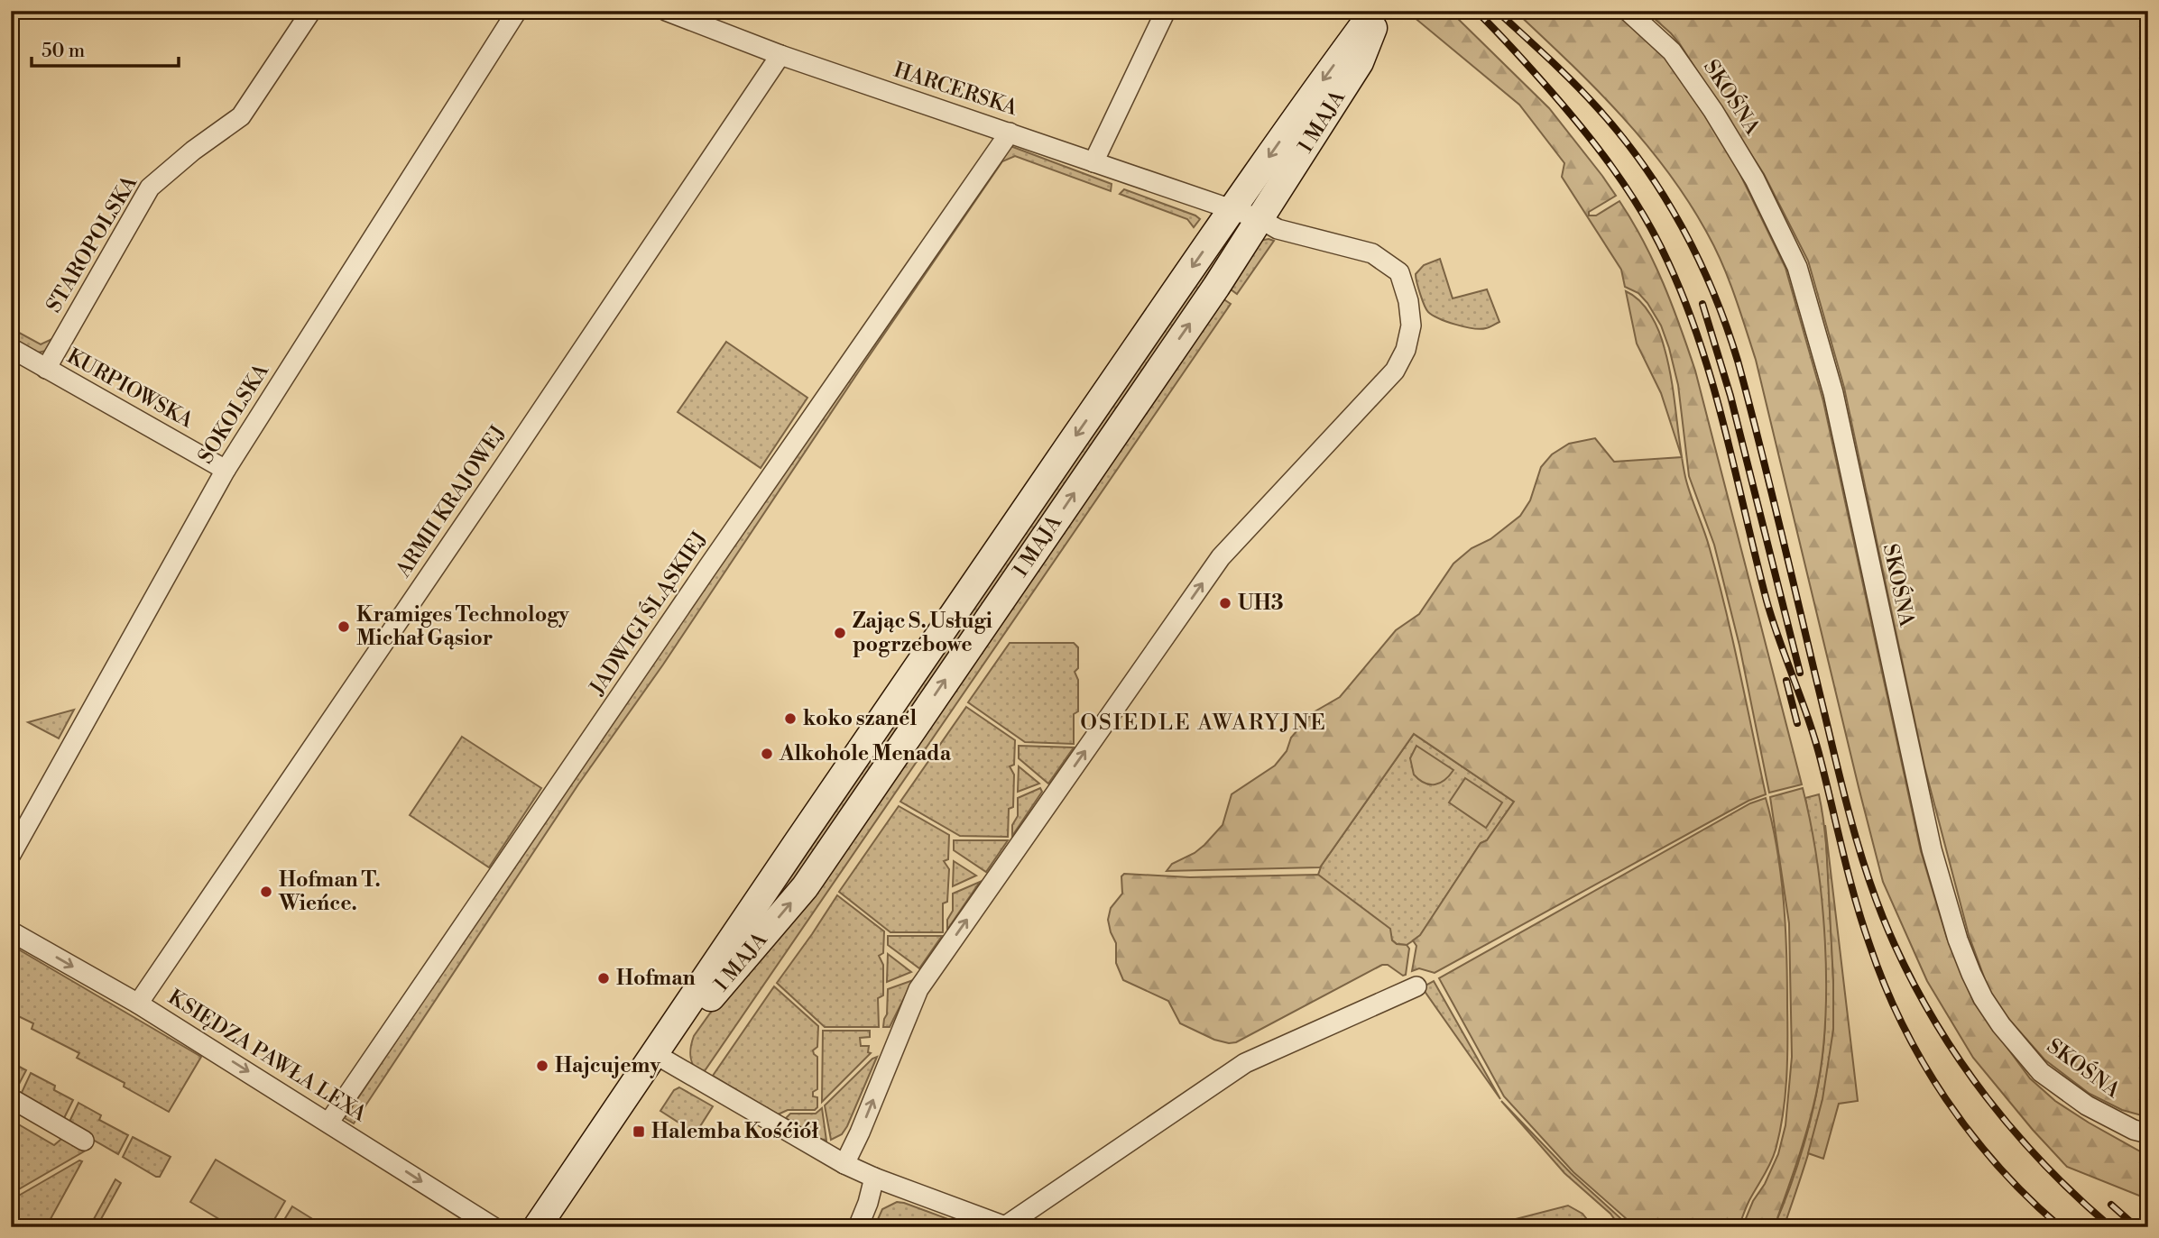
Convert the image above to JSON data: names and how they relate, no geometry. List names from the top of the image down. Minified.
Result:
{"streets":{"main road":["1 MAJA"],"street":["HARCERSKA","SKOŚNA","STAROPOLSKA","KURPIOWSKA","SOKOLSKA","ARMII KRAJOWEJ","JADWIGI ŚLĄSKIEJ","KSIĘDZA PAWŁA LEXA"]},"crossings":[["HARCERSKA","1 MAJA"],["HARCERSKA","ARMII KRAJOWEJ"],["HARCERSKA","JADWIGI ŚLĄSKIEJ"],["STAROPOLSKA","KURPIOWSKA"],["KURPIOWSKA","SOKOLSKA"],["ARMII KRAJOWEJ","KSIĘDZA PAWŁA LEXA"],["JADWIGI ŚLĄSKIEJ","KSIĘDZA PAWŁA LEXA"]],"one_way":["HARCERSKA","KSIĘDZA PAWŁA LEXA"],"districts":["OSIEDLE AWARYJNE"],"places":{"other":["UH3","Kramiges Technology Michał Gąsior","Zając S. Usługi pogrzebowe","koko szanel","Alkohole Menada","Hofman T. Wieńce.","Hofman","Hajcujemy"],"transit":["Halemba Kośćiół"]},"scale_bar":"50 m"}
